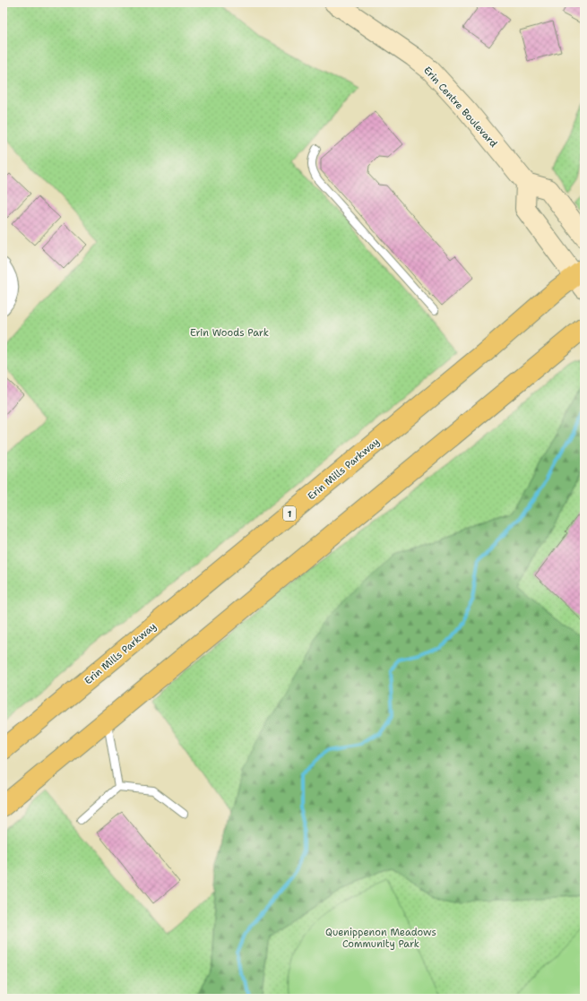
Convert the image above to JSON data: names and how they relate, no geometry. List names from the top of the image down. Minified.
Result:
{"streets":{"main road":["Erin Mills Parkway","1"],"street":["Erin Centre Boulevard"]},"parks":["Erin Woods Park","Quenippenon Meadows Community Park"]}
